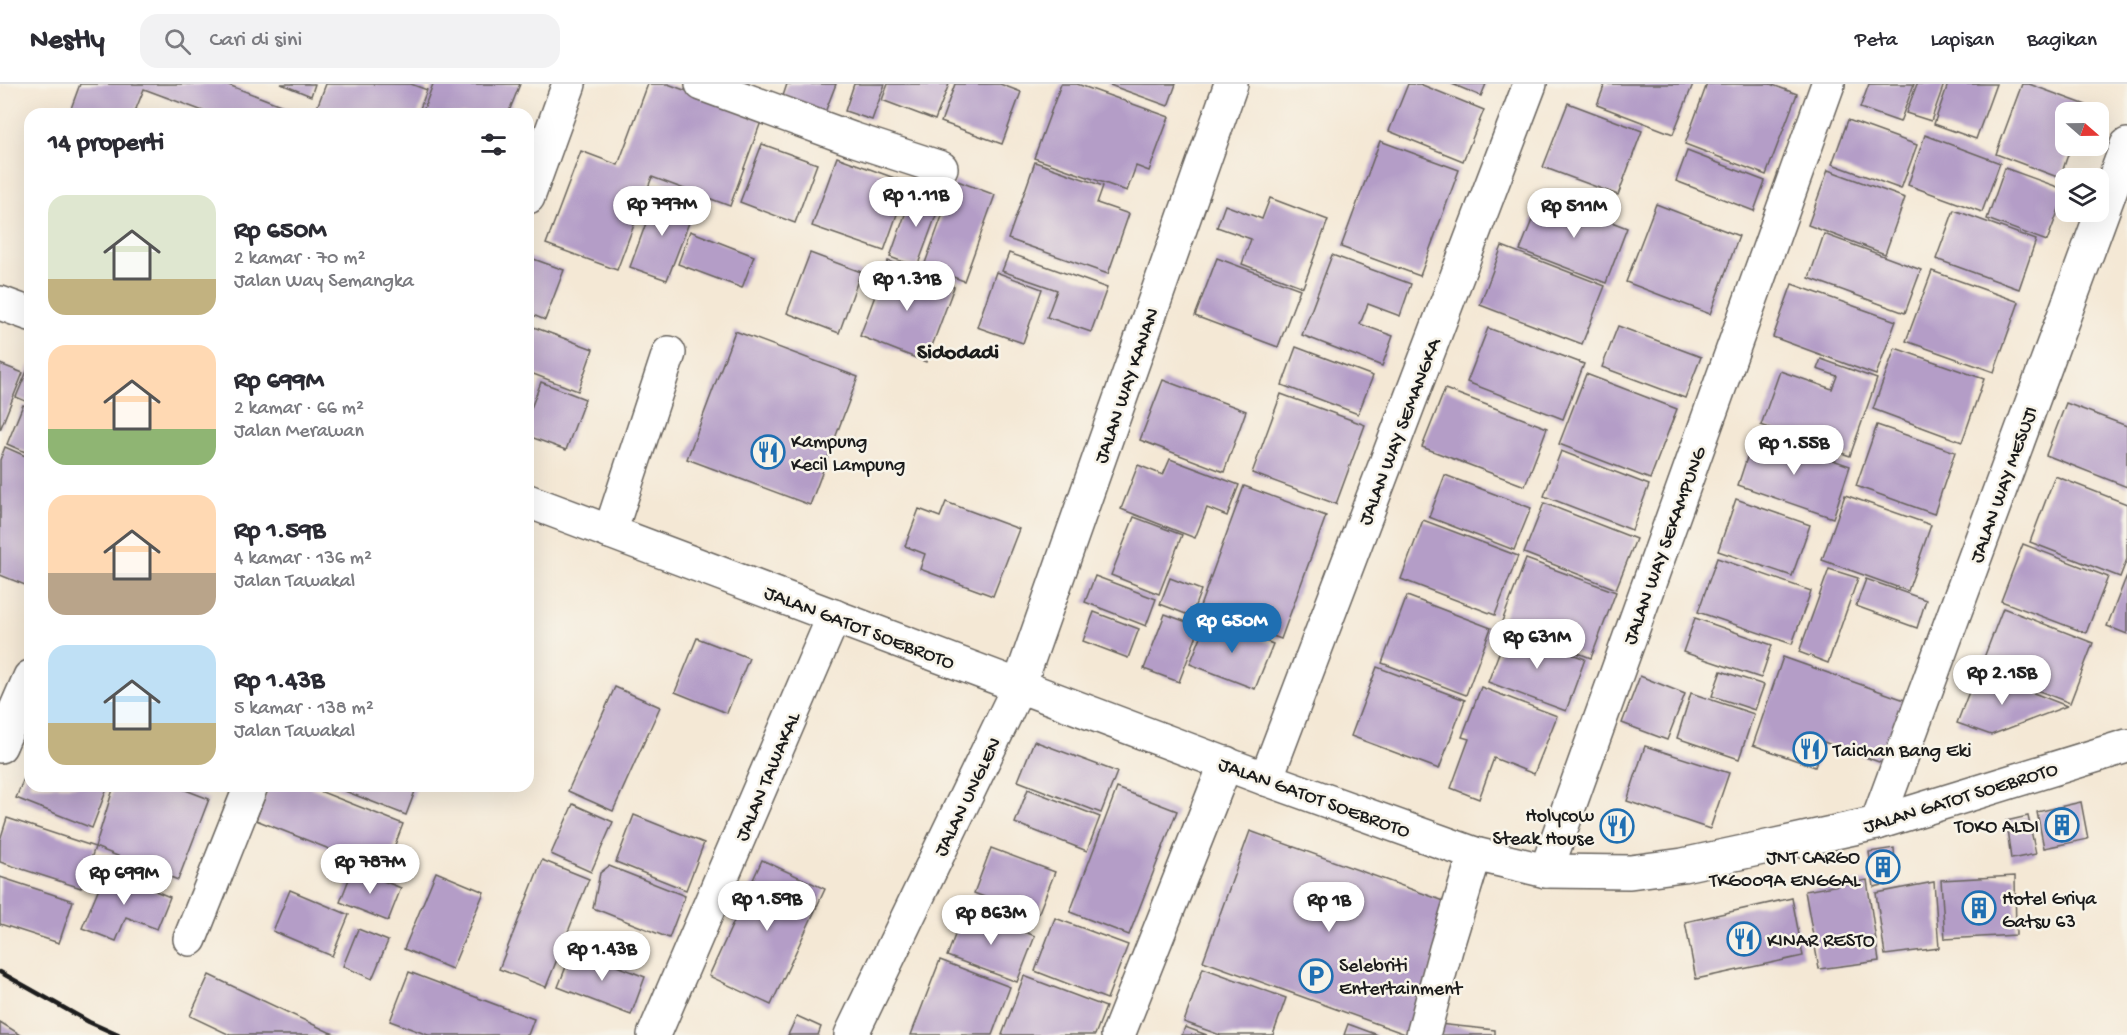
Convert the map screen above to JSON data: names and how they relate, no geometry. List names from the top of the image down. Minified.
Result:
{"streets":{"street":["JALAN WAY KANAN","JALAN WAY SEMANGKA","JALAN WAY MESUJI","JALAN WAY SEKAMPUNG","JALAN GATOT SOEBROTO","JALAN TAWAKAL","JALAN UNGLEN"]},"crossings":[["JALAN WAY KANAN","JALAN GATOT SOEBROTO"],["JALAN WAY KANAN","JALAN UNGLEN"],["JALAN WAY SEMANGKA","JALAN GATOT SOEBROTO"],["JALAN WAY MESUJI","JALAN GATOT SOEBROTO"],["JALAN WAY SEKAMPUNG","JALAN GATOT SOEBROTO"],["JALAN GATOT SOEBROTO","JALAN TAWAKAL"],["JALAN GATOT SOEBROTO","JALAN UNGLEN"]],"districts":["Sidodadi"],"places":{"restaurant":["Kampung Kecil Lampung","Taichan Bang Eki","Holycow Steak House","KINAR RESTO"],"building":["TOKO ALDI","JNT CARGO TKG009A ENGGAL","Hotel Griya Gatsu 63"],"parking":["Selebriti Entertainment"]},"north":"right","page":{"header":"Nestly","search":"Cari di sini","nav":["Peta","Lapisan","Bagikan"],"heading":"14 properti","price":["Rp 1.11B","Rp 797M","Rp 511M","Rp 1.31B","Rp 1.55B","Rp 650M","Rp 631M","Rp 2.15B","Rp 787M","Rp 699M","Rp 1.59B","Rp 1B","Rp 863M","Rp 1.43B"],"list":[{"name":"Rp 650M","note":"2 kamar · 70 m² · Jalan Way Semangka"},{"name":"Rp 699M","note":"2 kamar · 66 m² · Jalan Merawan"},{"name":"Rp 1.59B","note":"4 kamar · 136 m² · Jalan Tawakal"},{"name":"Rp 1.43B","note":"5 kamar · 138 m² · Jalan Tawakal"}]}}
